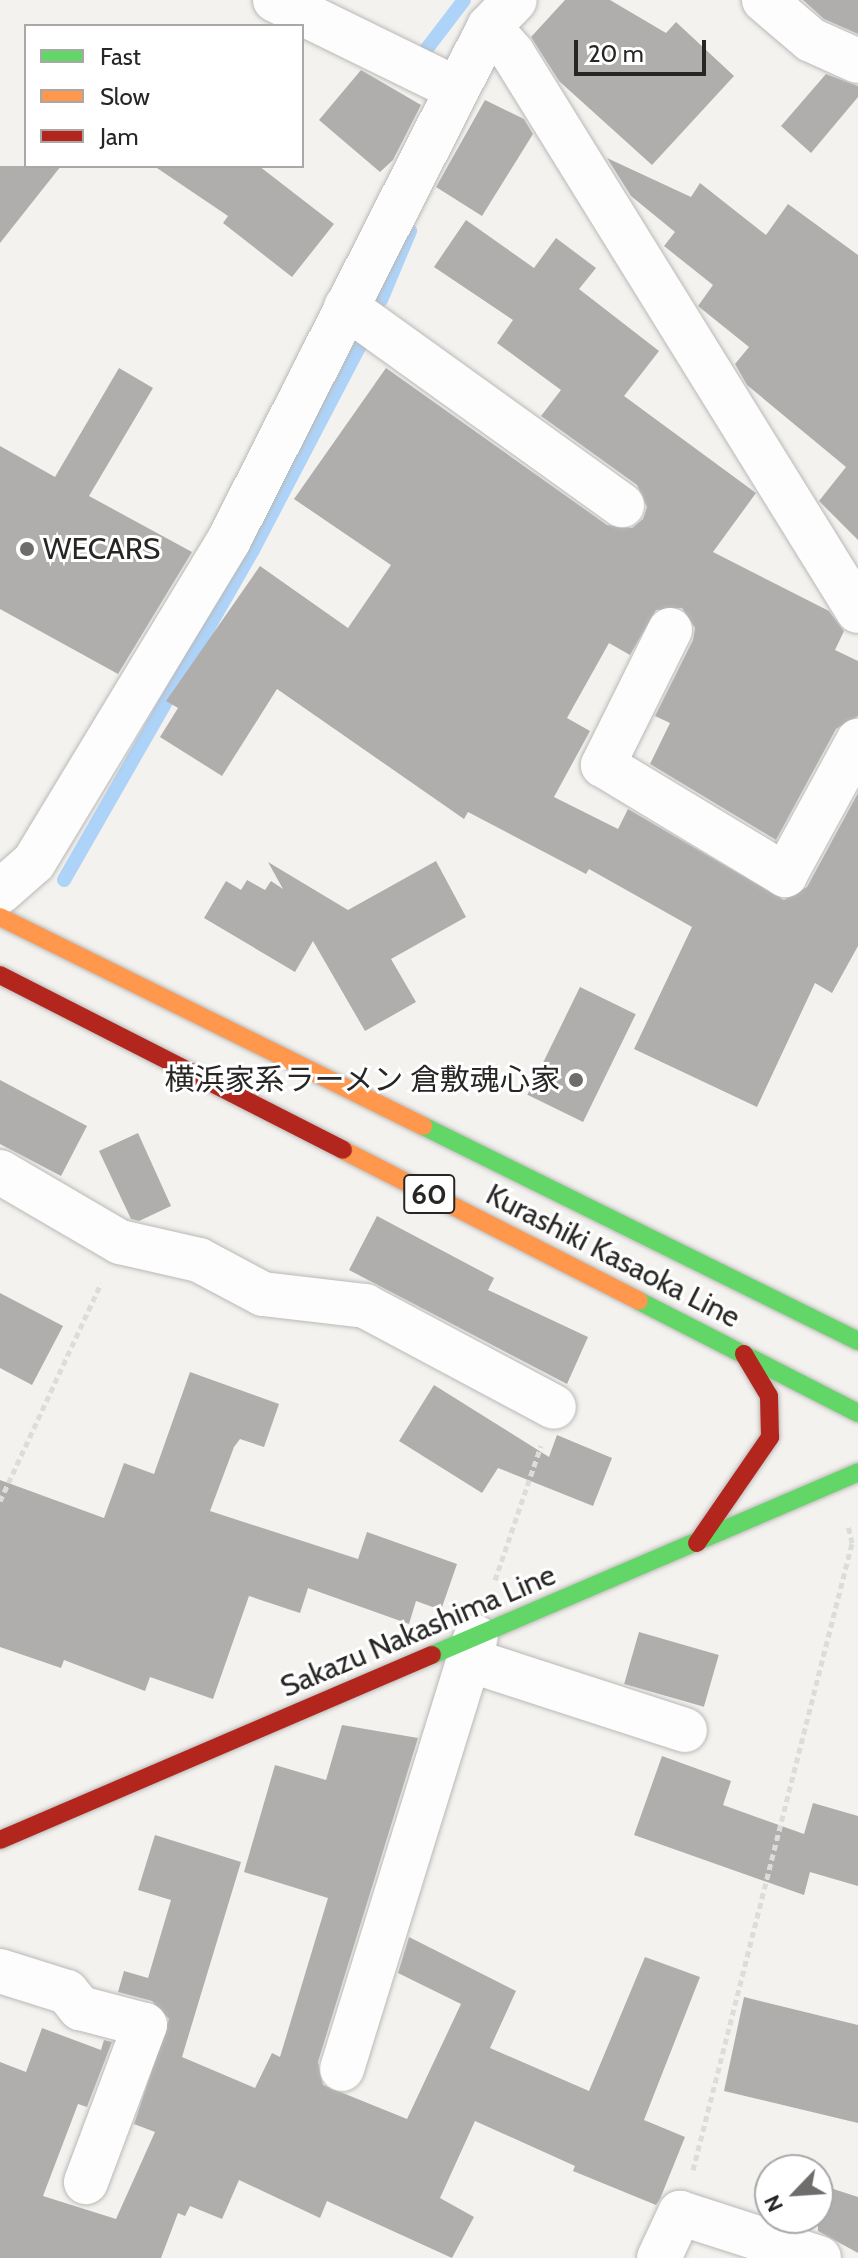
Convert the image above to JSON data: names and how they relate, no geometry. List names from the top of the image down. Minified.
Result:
{"streets":{"main road":["60","Kurashiki Kasaoka Line","Sakazu Nakashima Line"]},"places":["WECARS","横浜家系ラーメン 倉敷魂心家"],"legend":["Fast","Slow","Jam"],"scale_bar":"20 m","north":"bottom left"}
